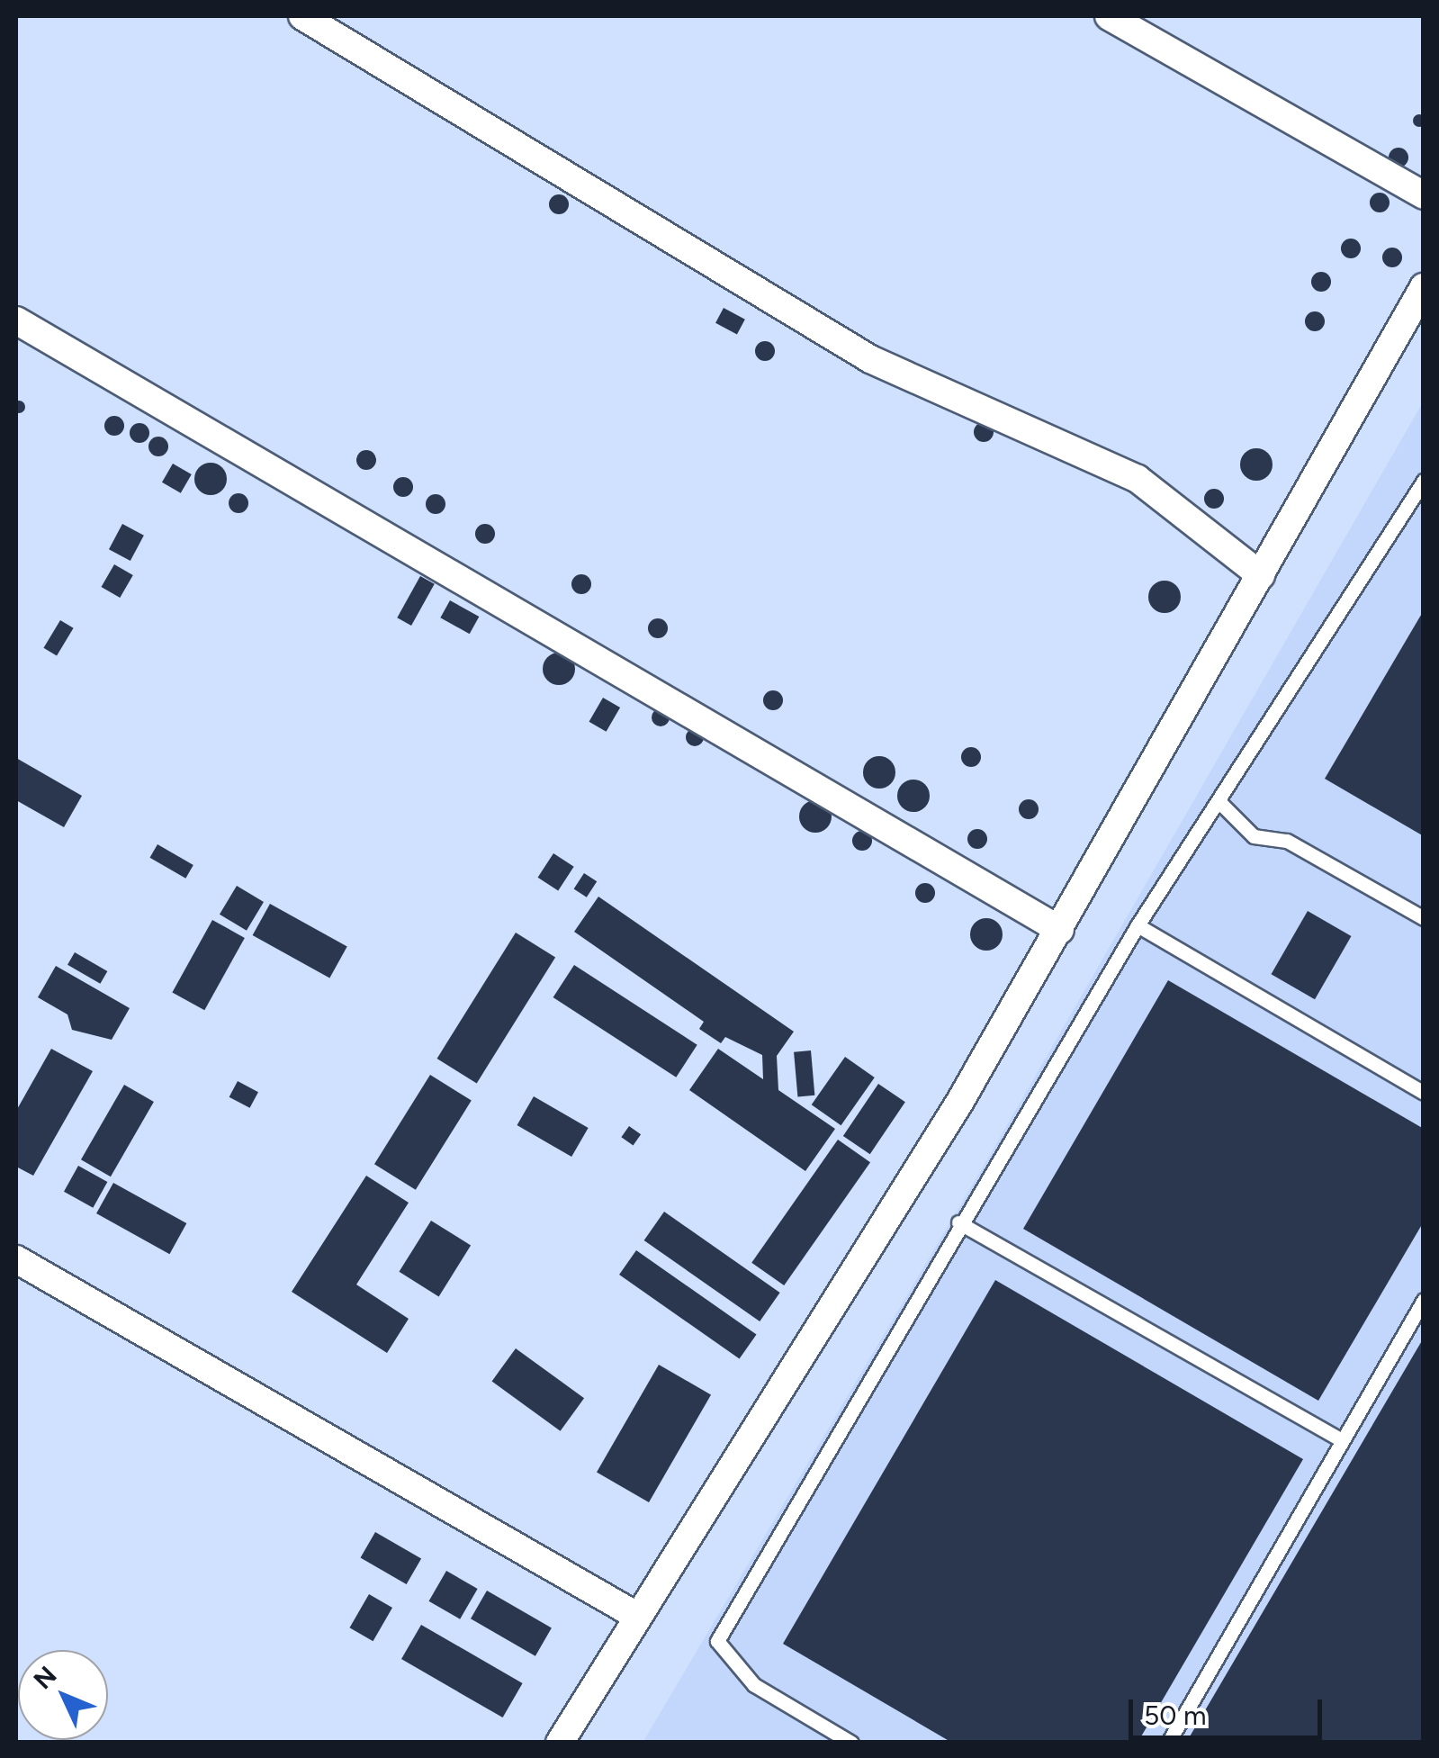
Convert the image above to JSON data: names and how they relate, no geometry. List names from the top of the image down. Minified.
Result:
{"scale_bar":"50 m","north":"top left"}
